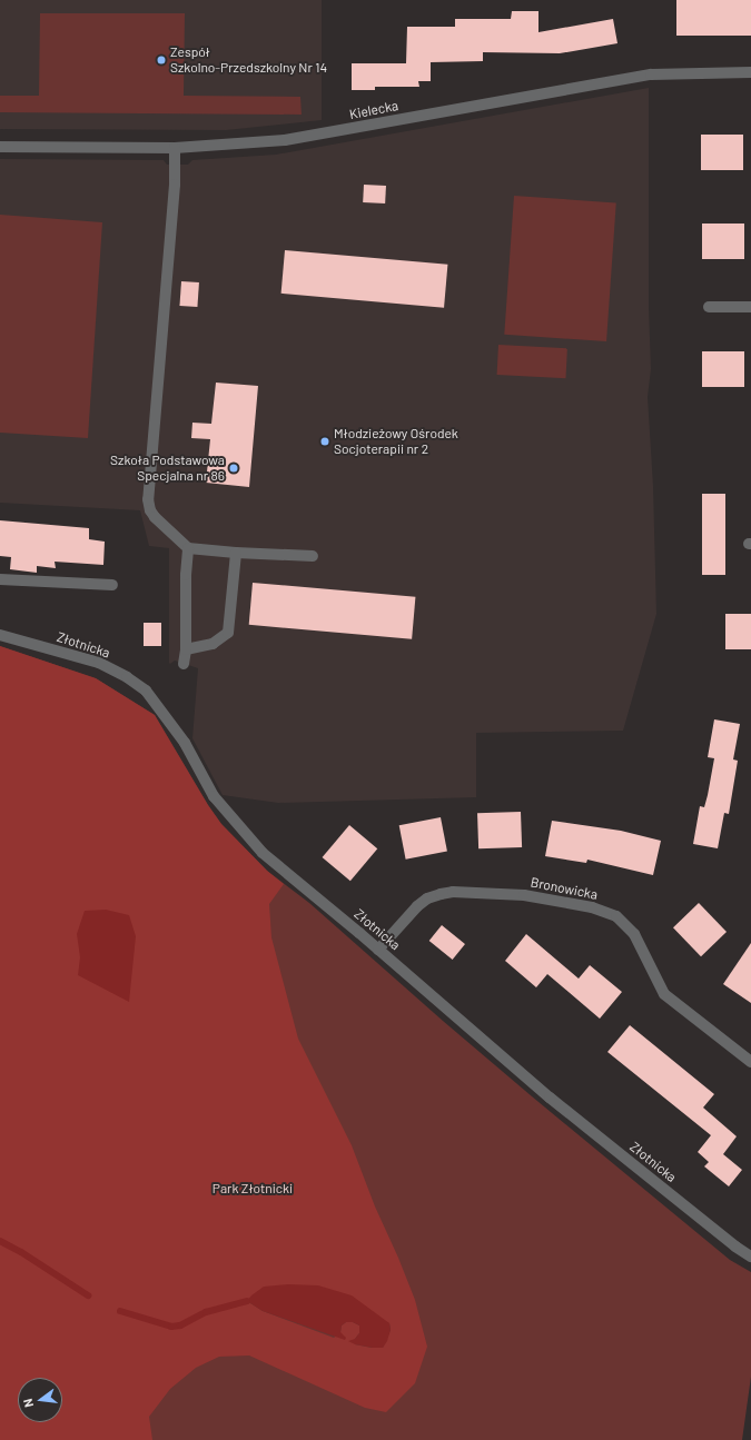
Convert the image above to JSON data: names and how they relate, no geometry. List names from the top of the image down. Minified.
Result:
{"streets":{"street":["Kielecka","Złotnicka","Bronowicka"]},"crossings":[["Złotnicka","Bronowicka"]],"parks":["Park Złotnicki"],"places":["Zespół Szkolno-Przedszkolny Nr 14","Młodzieżowy Ośrodek Socjoterapii nr 2","Szkoła Podstawowa Specjalna nr 86"],"north":"left"}
